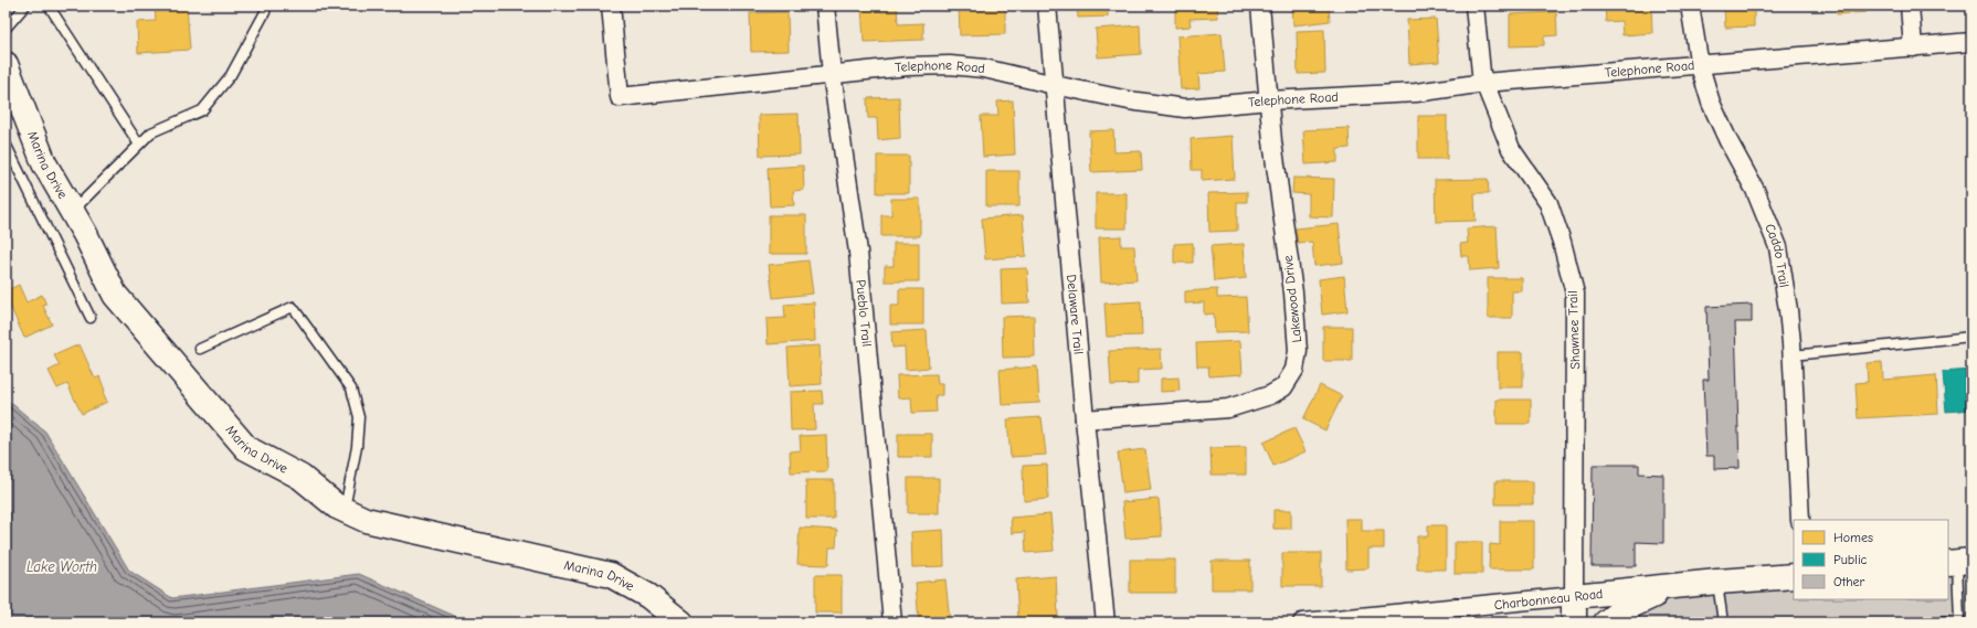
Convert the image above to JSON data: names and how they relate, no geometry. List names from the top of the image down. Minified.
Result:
{"streets":{"street":["Telephone Road","Marina Drive","Caddo Trail","Lakewood Drive","Pueblo Trail","Delaware Trail","Shawnee Trail","Charbonneau Road"]},"crossings":[["Telephone Road","Caddo Trail"],["Telephone Road","Lakewood Drive"],["Telephone Road","Pueblo Trail"],["Telephone Road","Delaware Trail"],["Telephone Road","Shawnee Trail"],["Lakewood Drive","Delaware Trail"],["Shawnee Trail","Charbonneau Road"]],"water":["Lake Worth"],"legend":["Homes","Public","Other"]}
